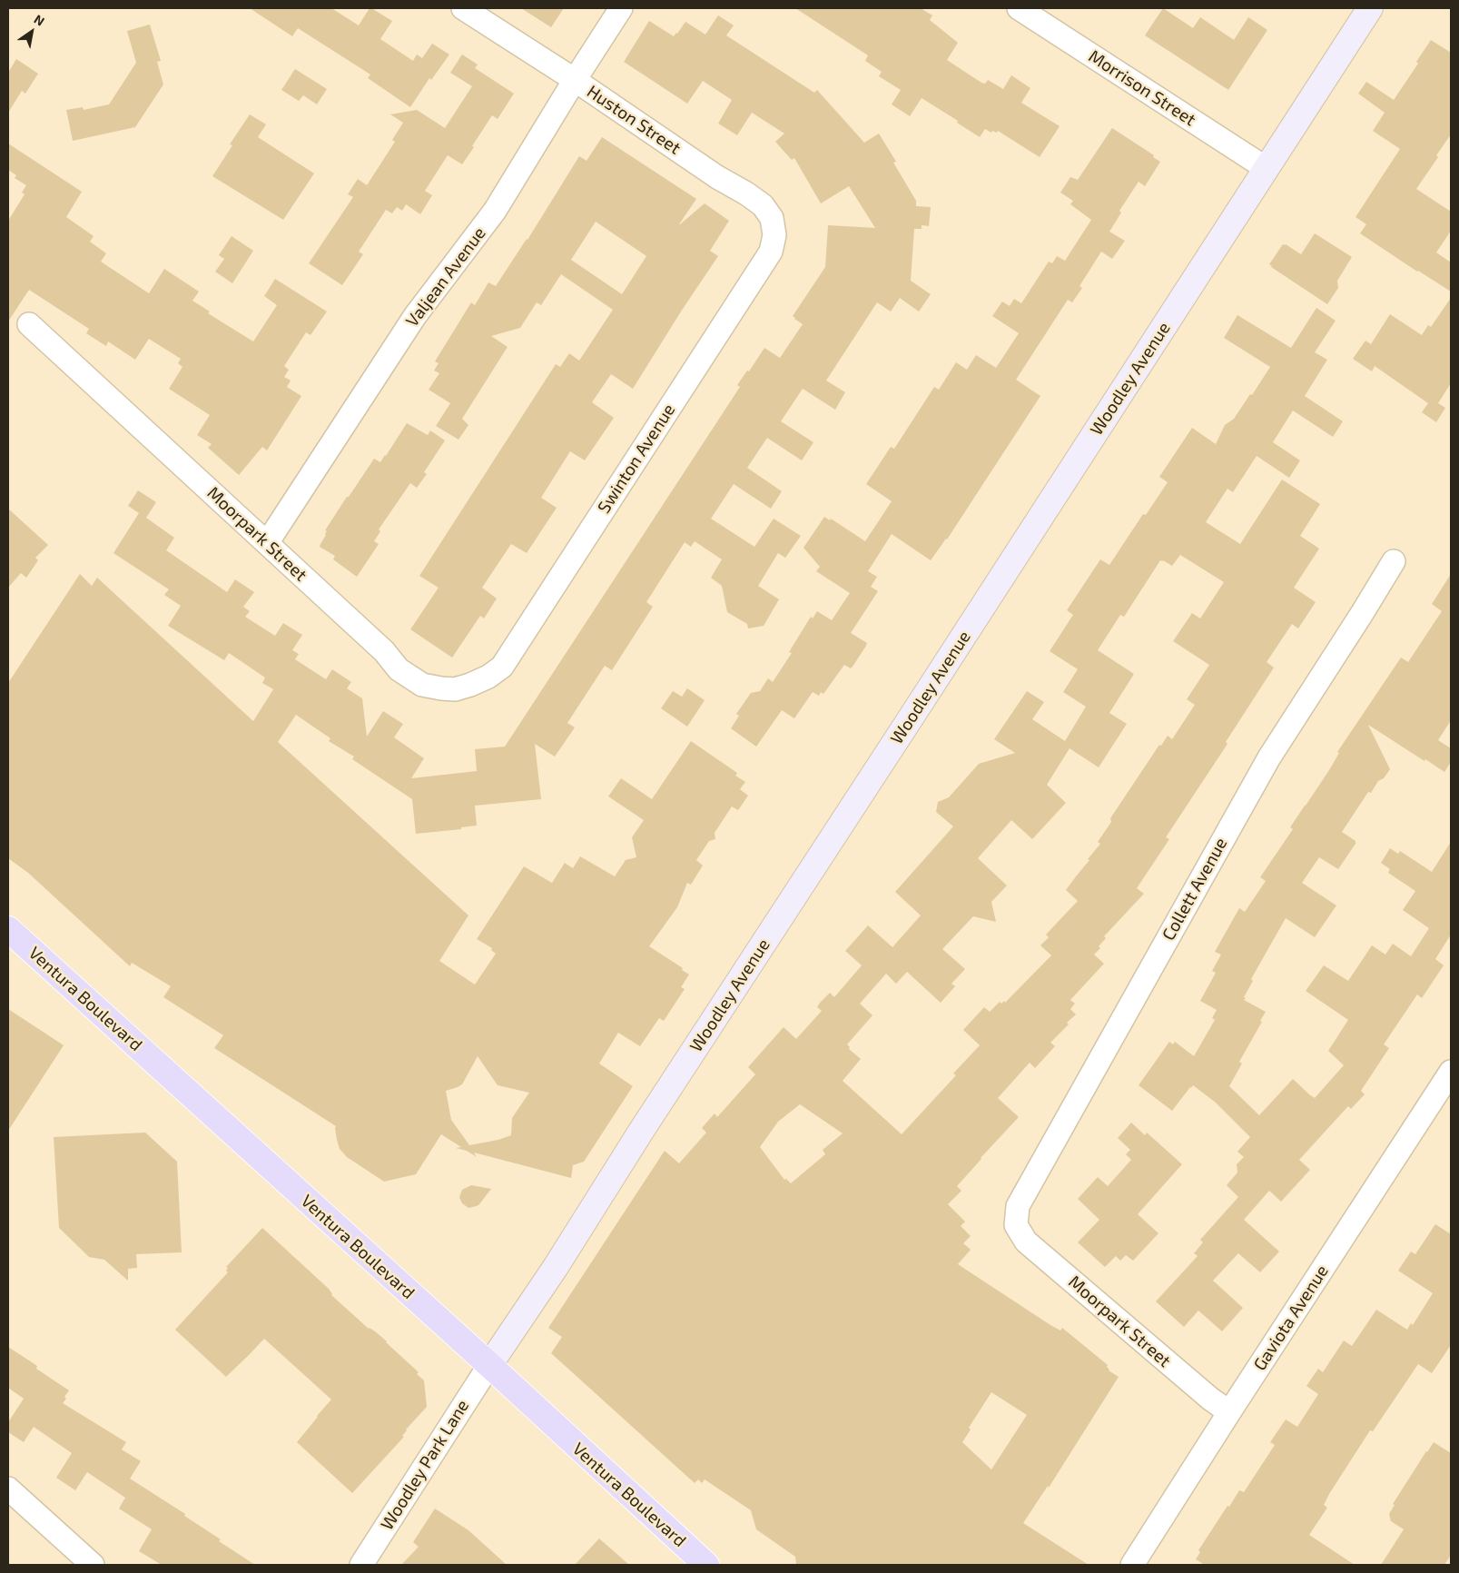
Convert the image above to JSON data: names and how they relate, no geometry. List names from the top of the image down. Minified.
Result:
{"streets":{"main road":["Ventura Boulevard"],"street":["Morrison Street","Huston Street","Valjean Avenue","Woodley Avenue","Swinton Avenue","Moorpark Street","Collett Avenue","Gaviota Avenue","Woodley Park Lane"]},"crossings":[["Morrison Street","Woodley Avenue"],["Huston Street","Valjean Avenue"],["Huston Street","Swinton Avenue"],["Valjean Avenue","Moorpark Street"],["Woodley Avenue","Ventura Boulevard"],["Woodley Avenue","Woodley Park Lane"],["Swinton Avenue","Moorpark Street"],["Moorpark Street","Collett Avenue"],["Moorpark Street","Gaviota Avenue"],["Ventura Boulevard","Woodley Park Lane"]],"north":"top right"}
